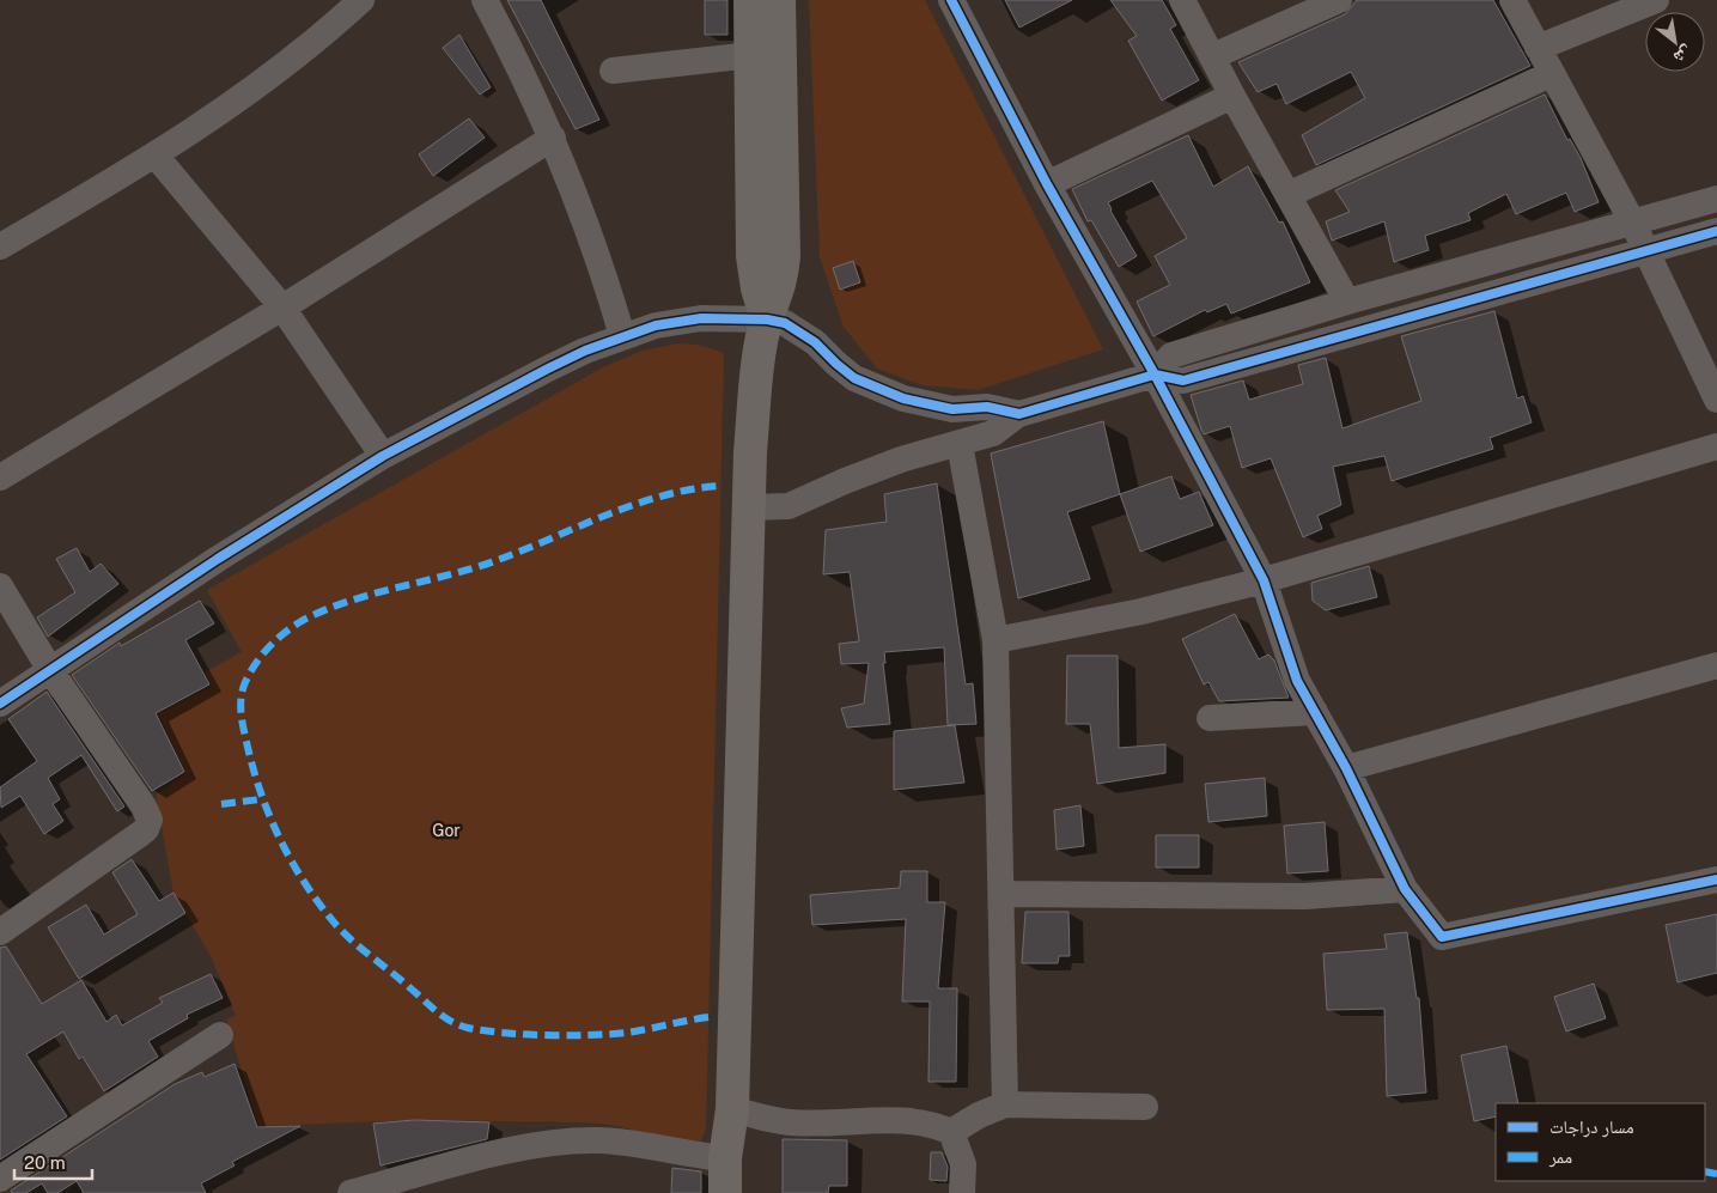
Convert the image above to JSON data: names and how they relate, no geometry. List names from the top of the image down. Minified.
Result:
{"parks":["Gor"],"legend":["مسار دراجات","ممر"],"scale_bar":"20 m","north":"bottom right"}
